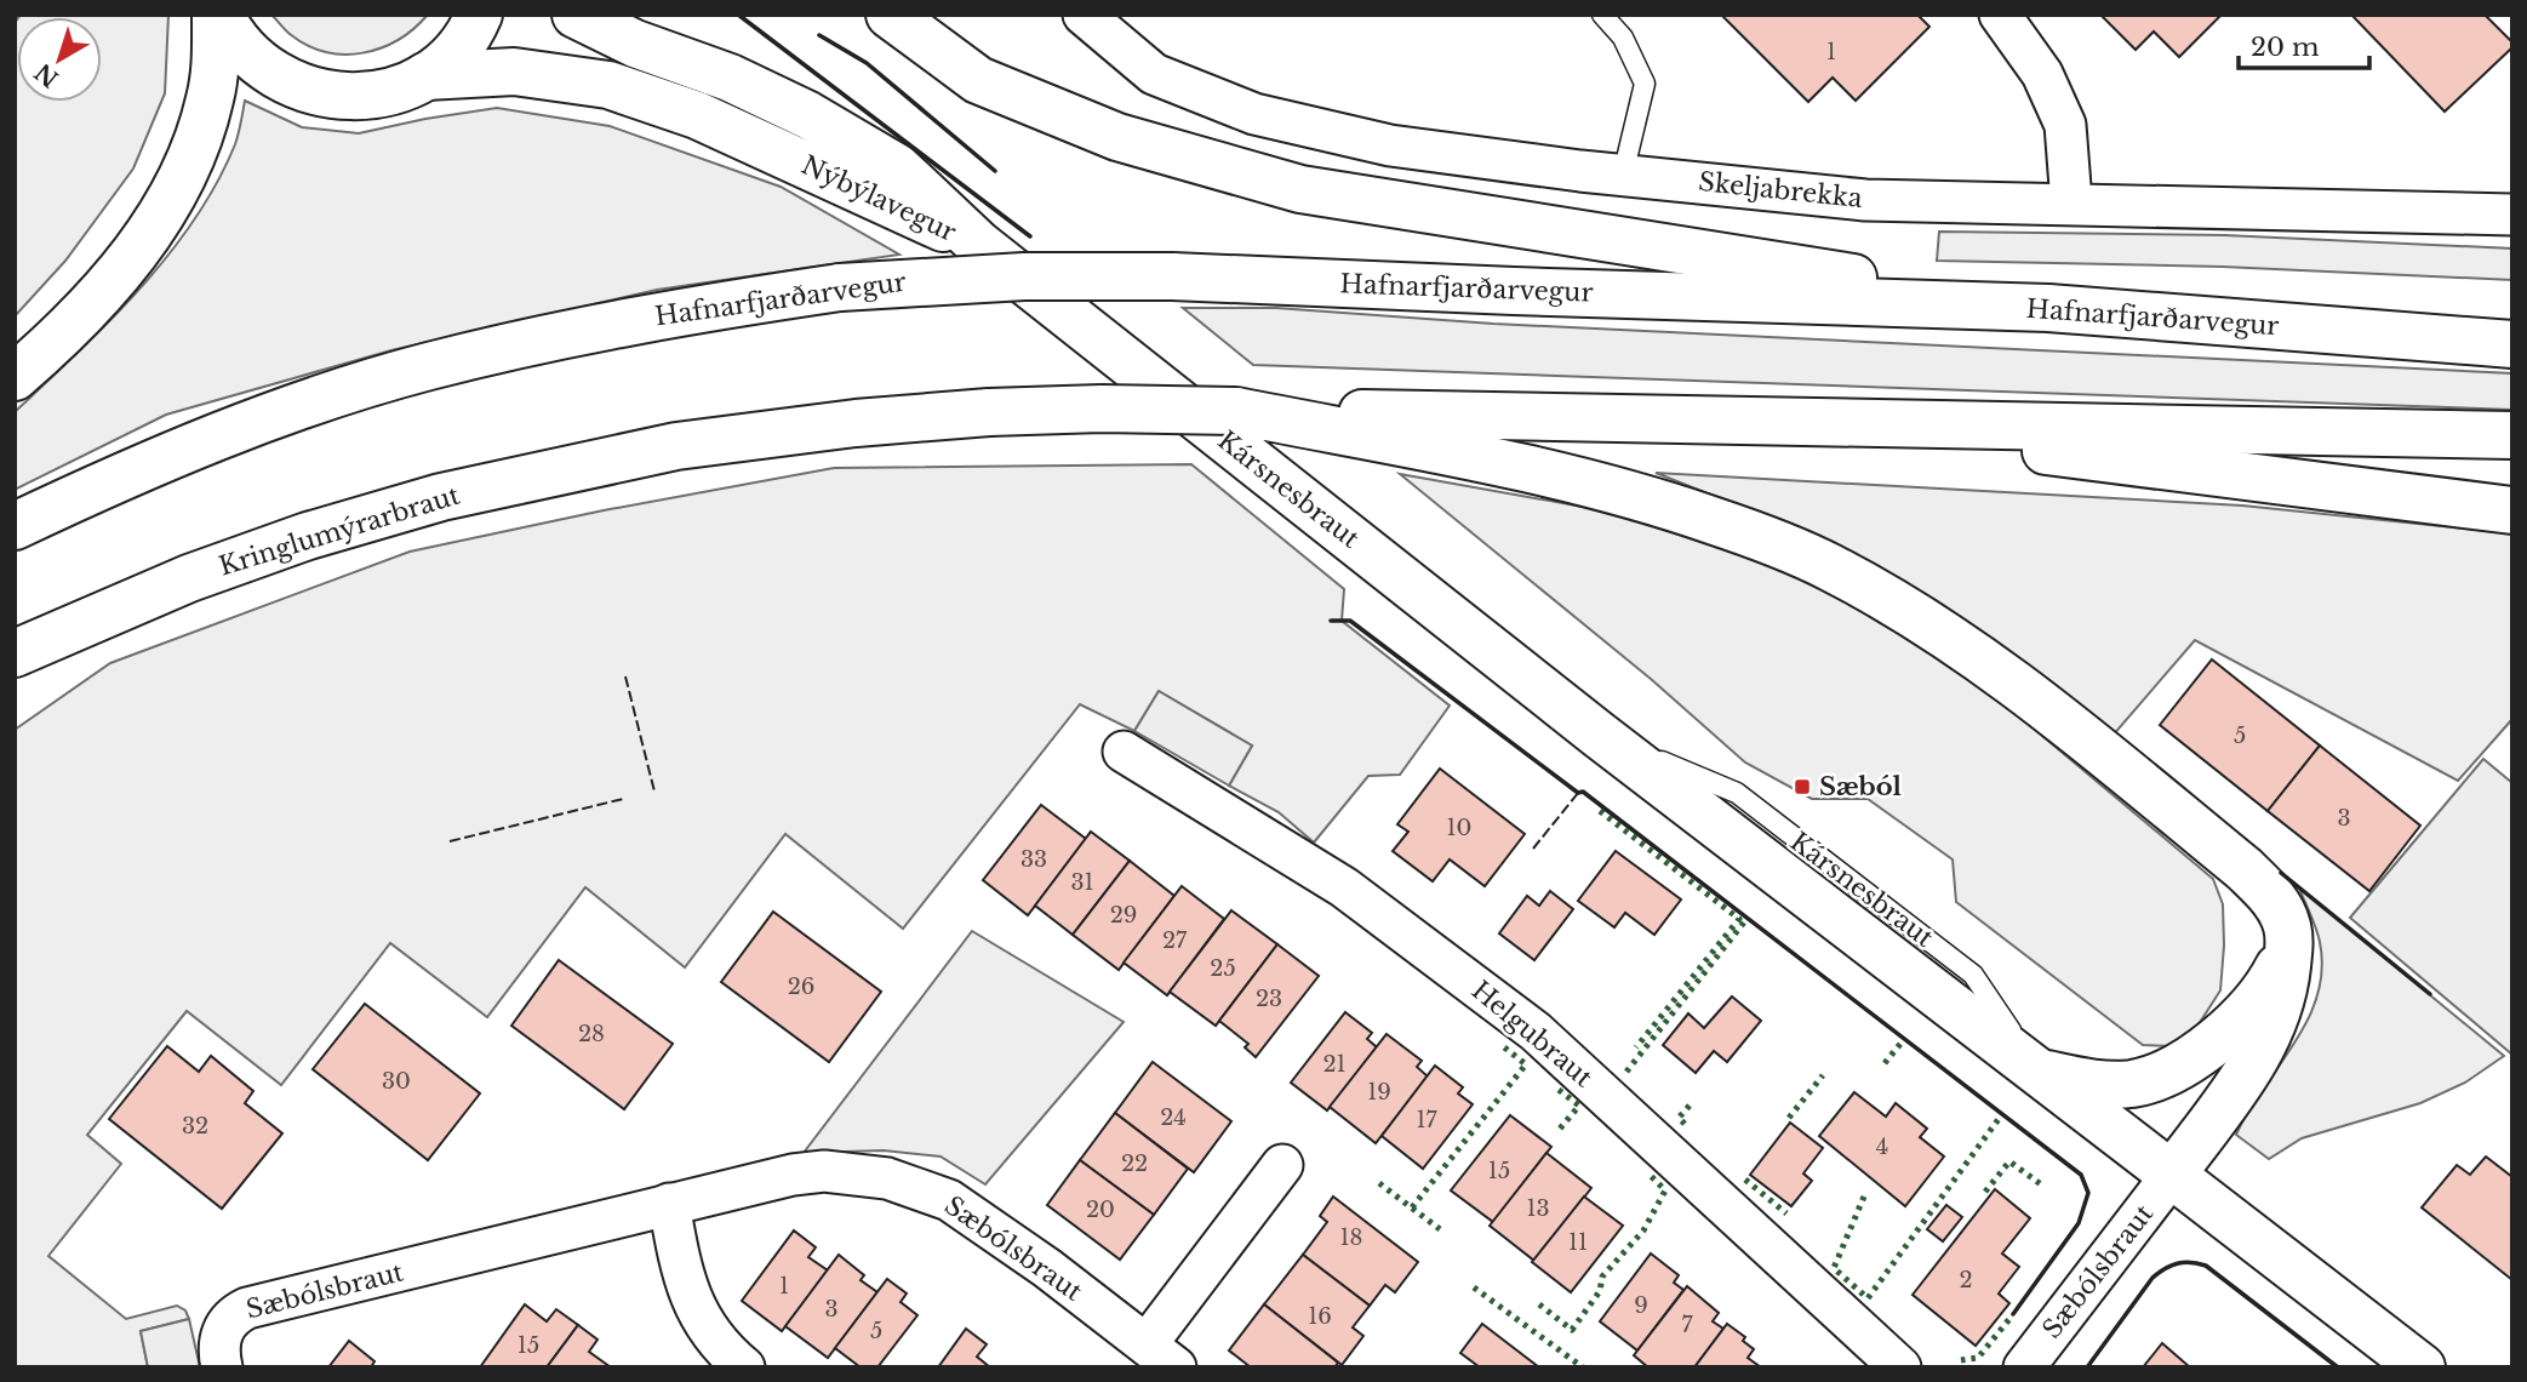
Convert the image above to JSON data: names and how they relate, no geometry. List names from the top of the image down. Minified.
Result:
{"streets":{"main road":["Nýbýlavegur","Hafnarfjarðarvegur","Kársnesbraut","Kringlumýrarbraut"],"street":["Skeljabrekka","Helgubraut","Sæbólsbraut"]},"crossings":[["Nýbýlavegur","Kársnesbraut"],["Kársnesbraut","Sæbólsbraut"]],"places":{"transit":["Sæból"]},"house_numbers":["1","5","3","10","33","31","29","27","25","26","23","28","21","30","19","24","17","32","4","22","15","13","20","18","11","2","1","9","3","16","7","5","15"],"scale_bar":"20 m","north":"bottom left"}
